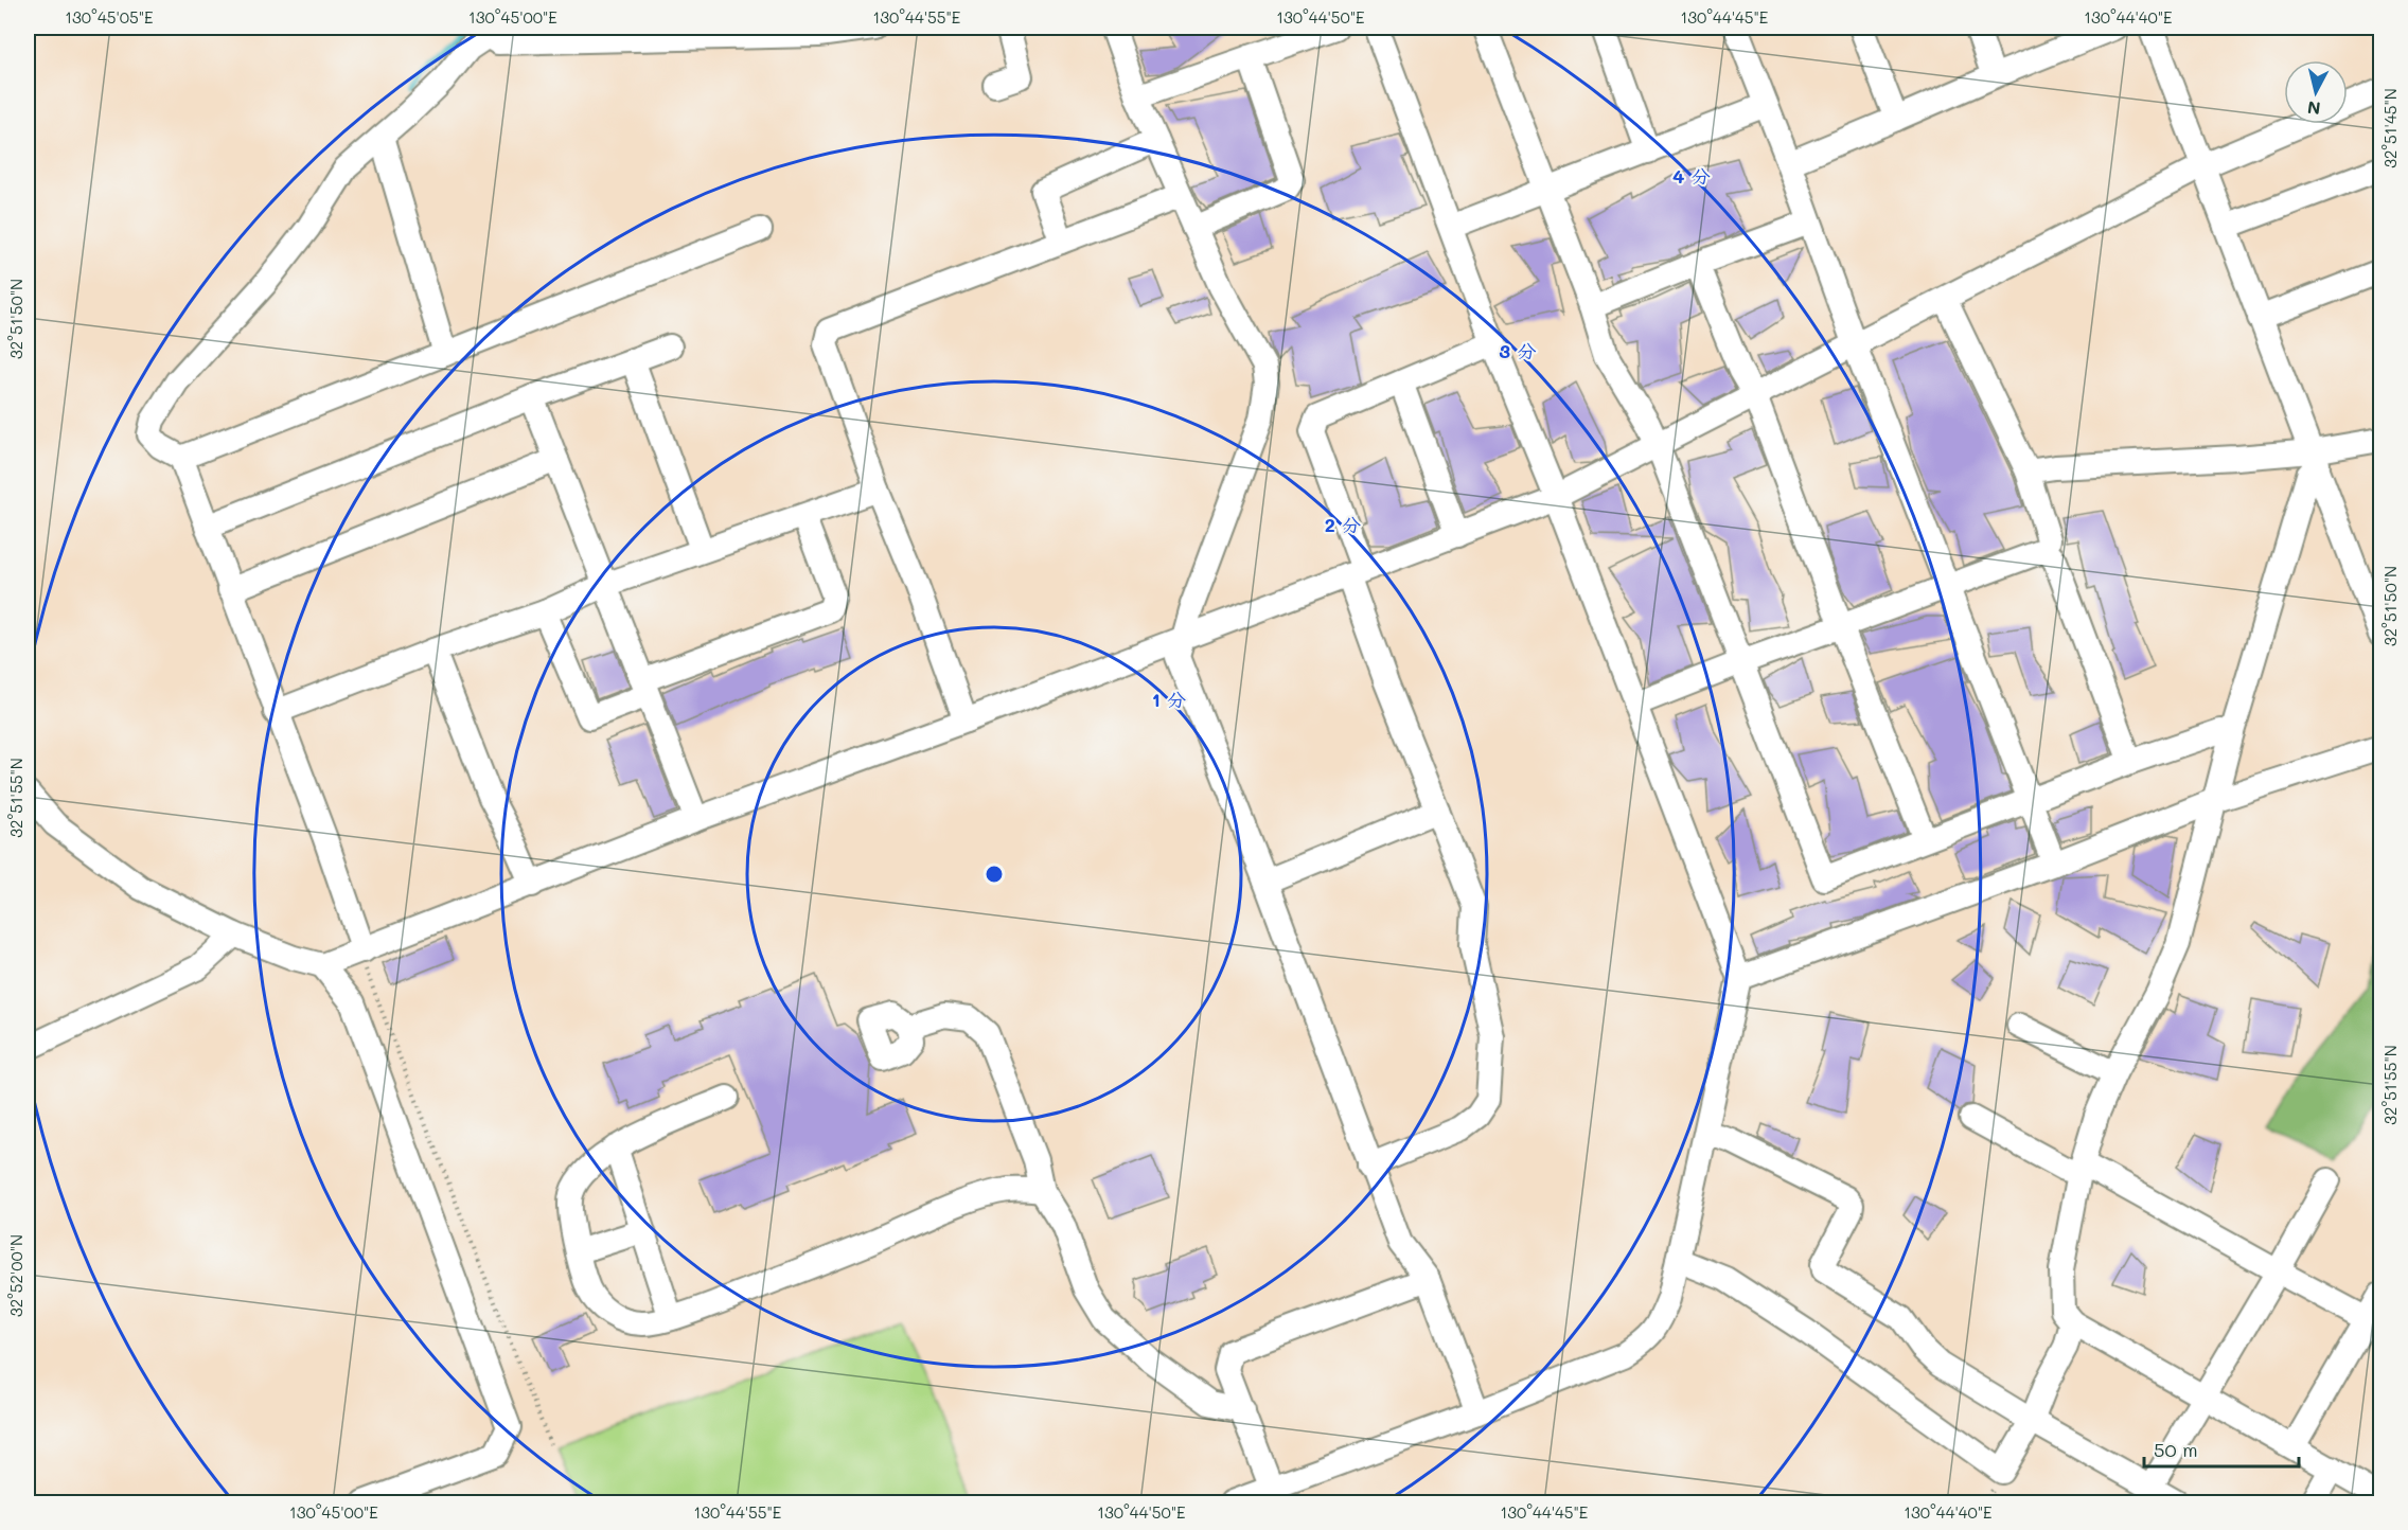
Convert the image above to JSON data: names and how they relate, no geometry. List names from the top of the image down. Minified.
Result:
{"scale_bar":"50 m","north":"bottom","coordinates":["130°45'05\"E","130°45'00\"E","130°44'55\"E","130°44'50\"E","130°44'45\"E","130°44'40\"E","32°51'45\"N","32°51'50\"N","32°51'55\"N","32°52'00\"N"],"rings":["4 分","3 分","2 分","1 分"]}
